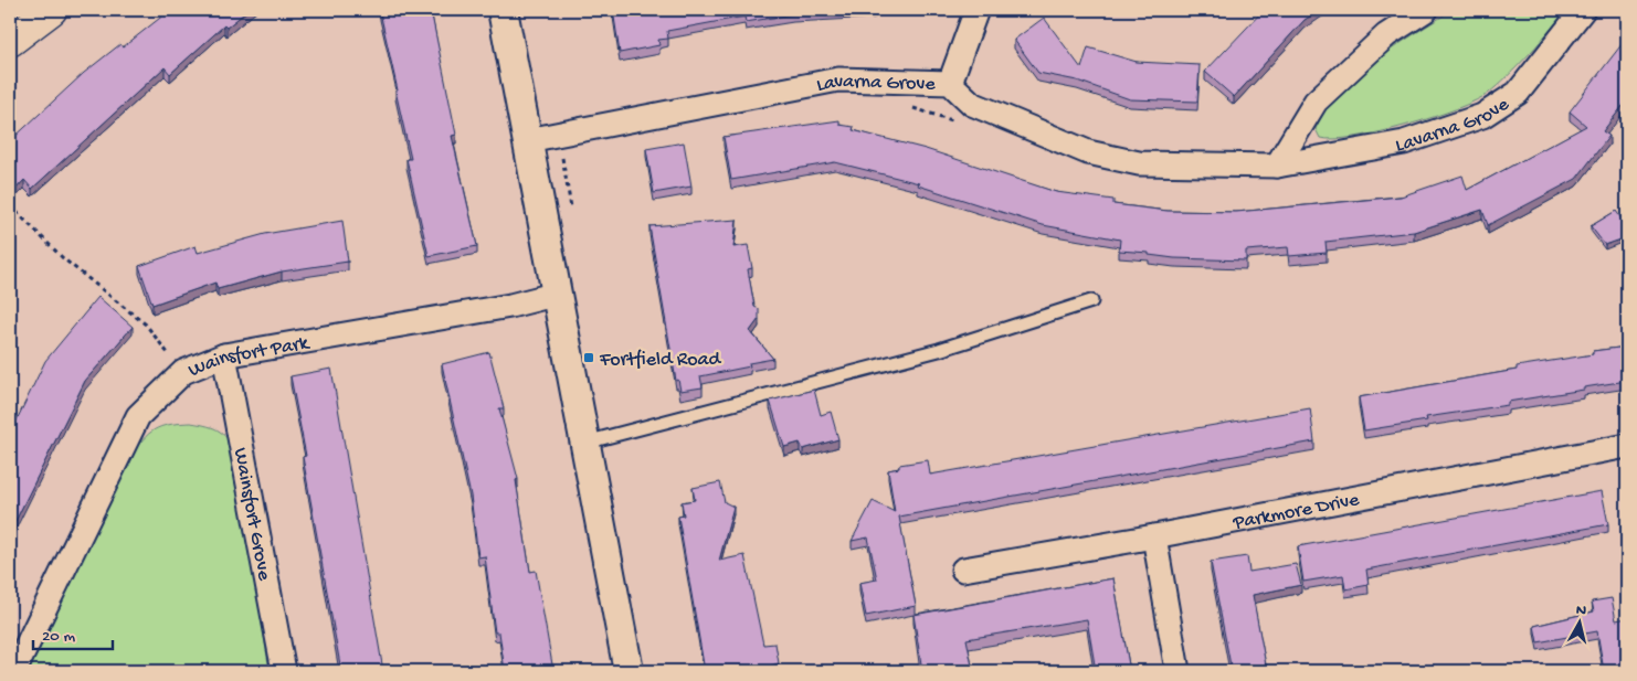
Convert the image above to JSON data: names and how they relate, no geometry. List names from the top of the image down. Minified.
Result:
{"streets":{"street":["Lavarna Grove","Wainsfort Park","Parkmore Drive","Wainsfort Grove"]},"crossings":[["Wainsfort Park","Wainsfort Grove"]],"places":{"transit":["Fortfield Road"]},"scale_bar":"20 m","north":"top"}
